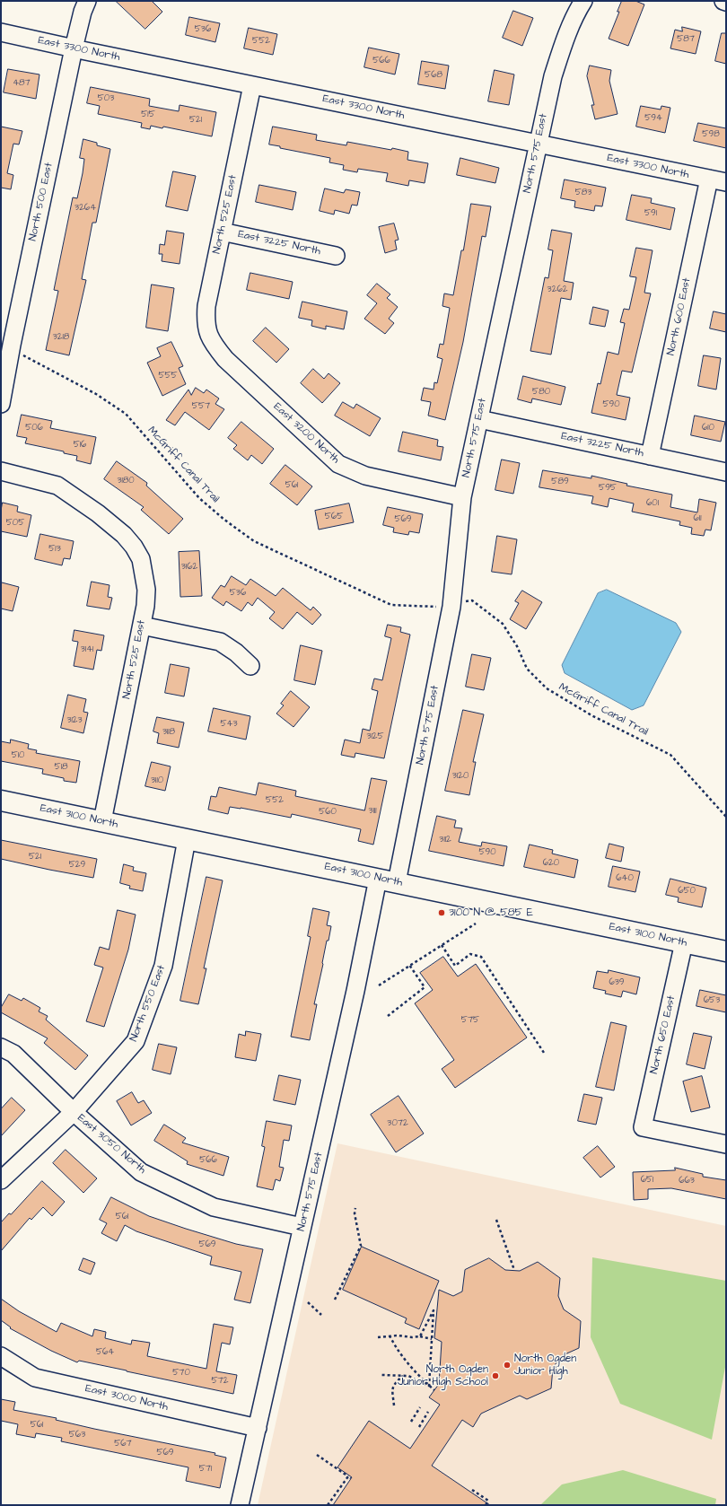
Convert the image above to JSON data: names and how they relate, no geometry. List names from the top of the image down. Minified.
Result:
{"streets":{"main road":["East 3100 North"],"street":["East 3300 North","North 575 East","North 500 East","North 525 East","East 3225 North","North 600 East","East 3200 North","North 550 East","North 650 East","East 3050 North","East 3000 North"],"path":["McGriff Canal Trail"]},"crossings":[["East 3300 North","North 575 East"],["East 3300 North","North 500 East"],["East 3300 North","North 525 East"],["East 3300 North","North 600 East"],["North 575 East","East 3225 North"],["North 575 East","East 3200 North"],["North 575 East","East 3100 North"],["North 575 East","East 3050 North"],["North 575 East","East 3000 North"],["North 525 East","East 3225 North"],["North 525 East","East 3200 North"],["North 525 East","East 3100 North"],["East 3225 North","North 600 East"],["East 3100 North","North 550 East"],["East 3100 North","North 650 East"],["North 550 East","East 3050 North"]],"places":["3100 N @ 585 E","North Ogden Junior High","North Ogden Junior High School"],"house_numbers":["536","587","552","566","568","487","503","515","594","521","598","583","3264","591","3262","3218","555","580","590","557","506","610","516","3180","589","561","595","601","565","611","569","505","513","3162","536","3141","3123","543","3118","3125","510","518","3120","3110","552","3111","560","3112","590","521","620","529","640","650","639","653","575","3072","566","651","663","561","569","564","570","572","561","563","567","569","571"]}
